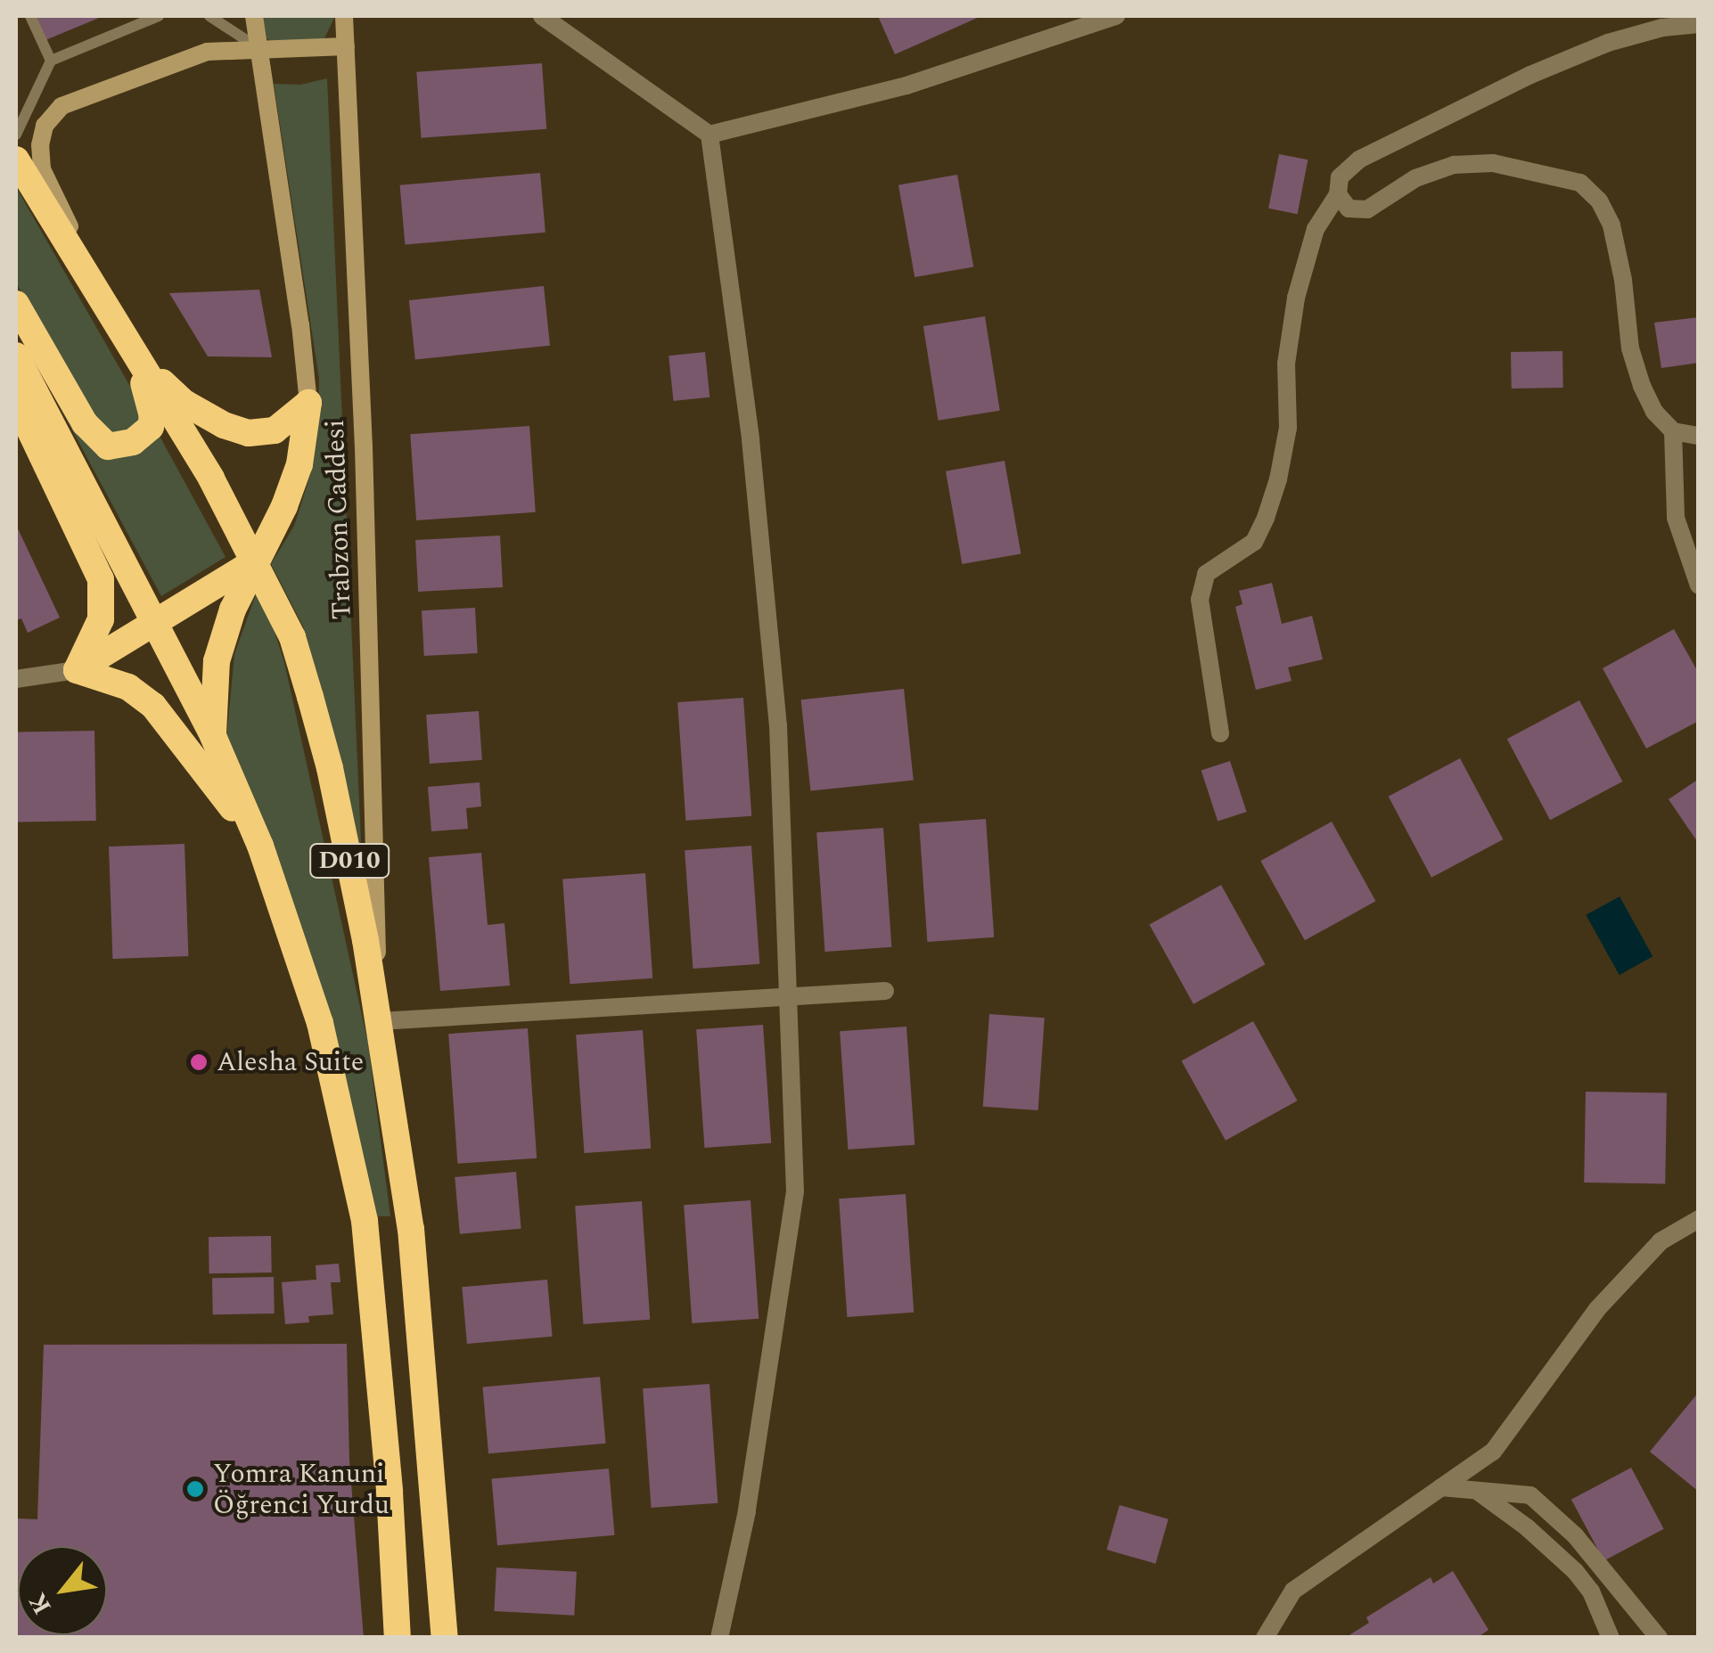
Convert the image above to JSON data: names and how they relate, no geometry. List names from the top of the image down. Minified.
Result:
{"streets":{"highway":["D010"],"main road":["Trabzon Caddesi"]},"crossings":[["Trabzon Caddesi","D010"]],"places":["Alesha Suite","Yomra Kanuni Öğrenci Yurdu"],"north":"bottom left"}
